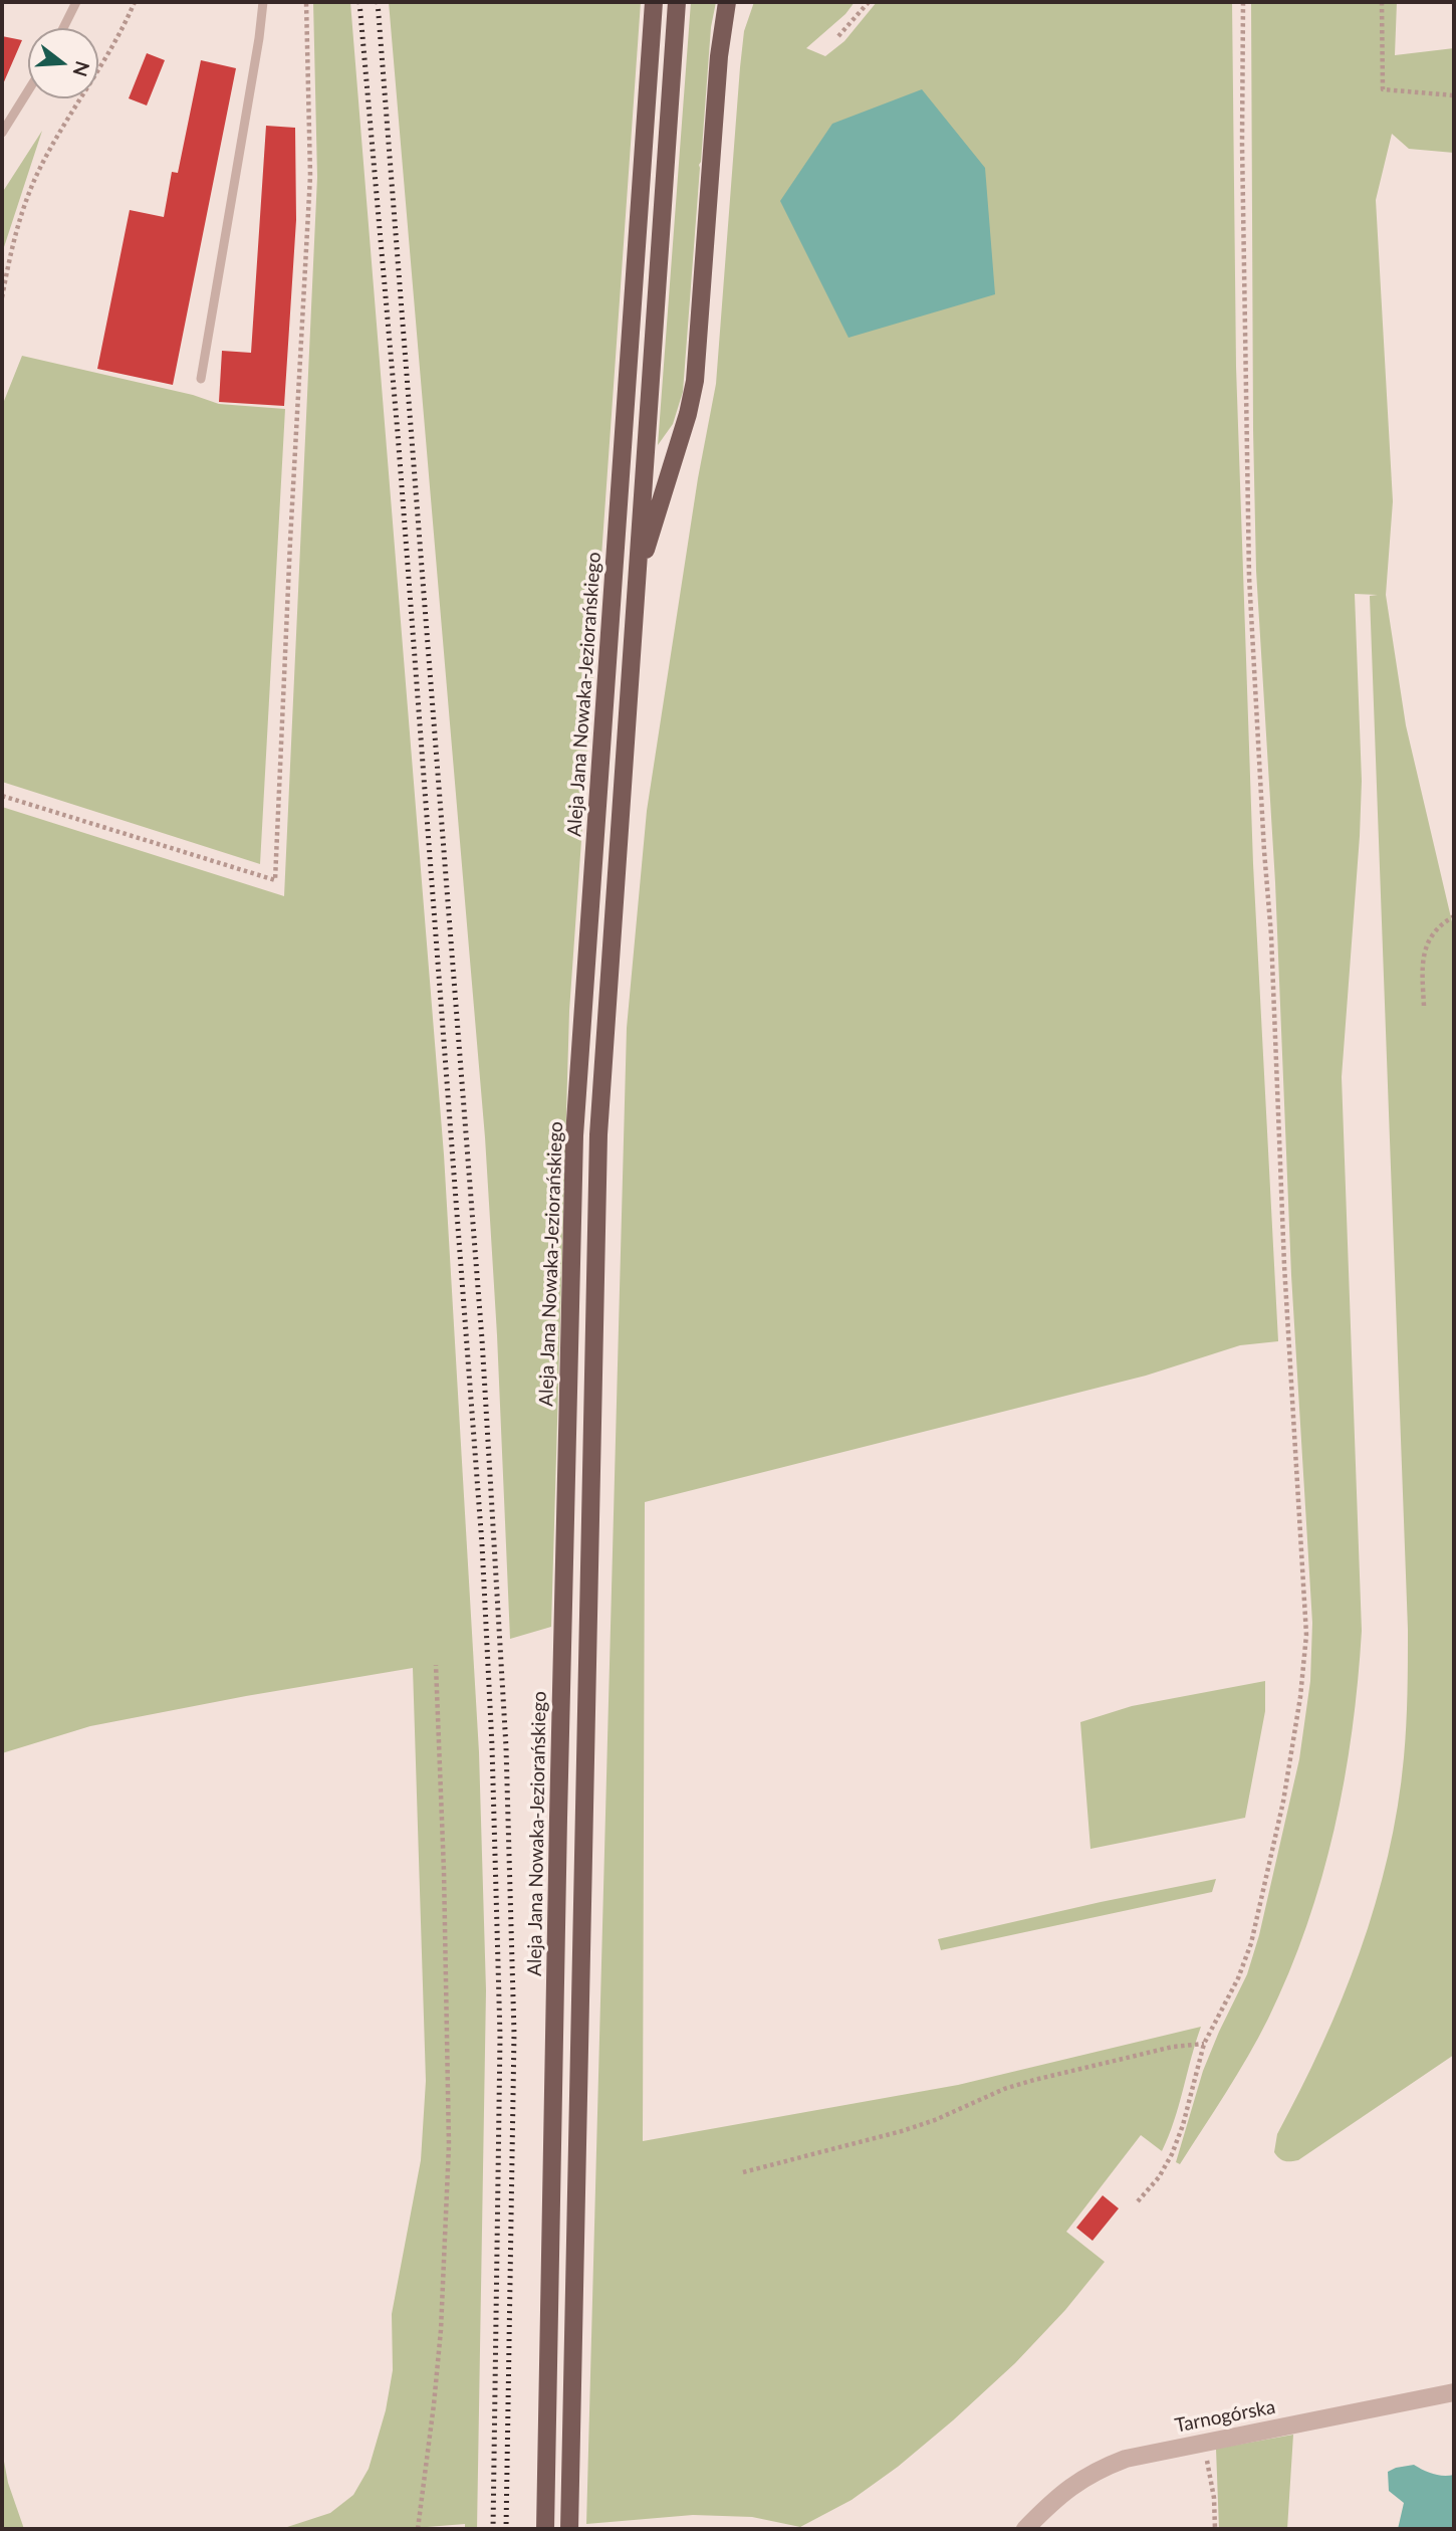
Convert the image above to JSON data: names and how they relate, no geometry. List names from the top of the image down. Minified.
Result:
{"streets":{"main road":["Aleja Jana Nowaka-Jeziorańskiego"],"street":["Tarnogórska"]},"north":"right"}
